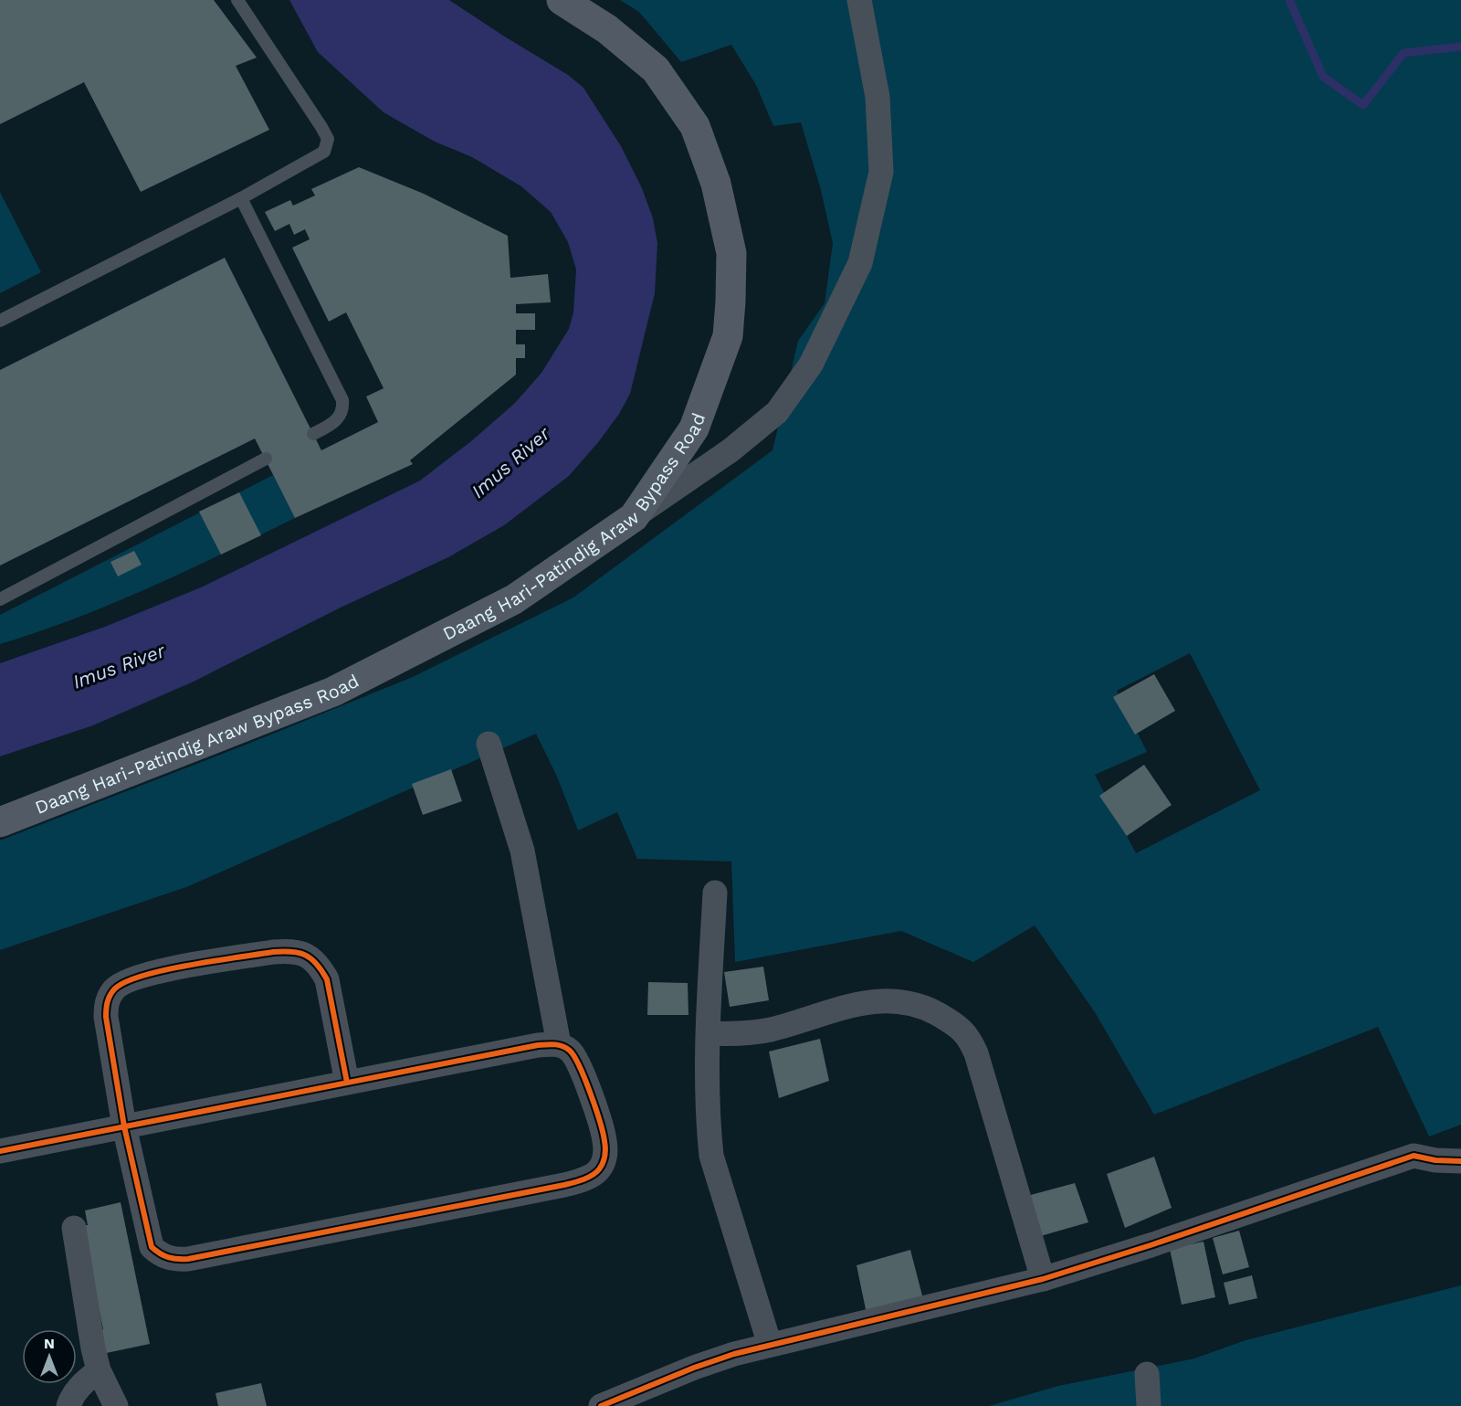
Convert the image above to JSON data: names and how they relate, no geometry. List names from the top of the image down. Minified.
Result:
{"streets":{"main road":["Daang Hari-Patindig Araw Bypass Road"]},"water":["Imus River"],"north":"top"}
